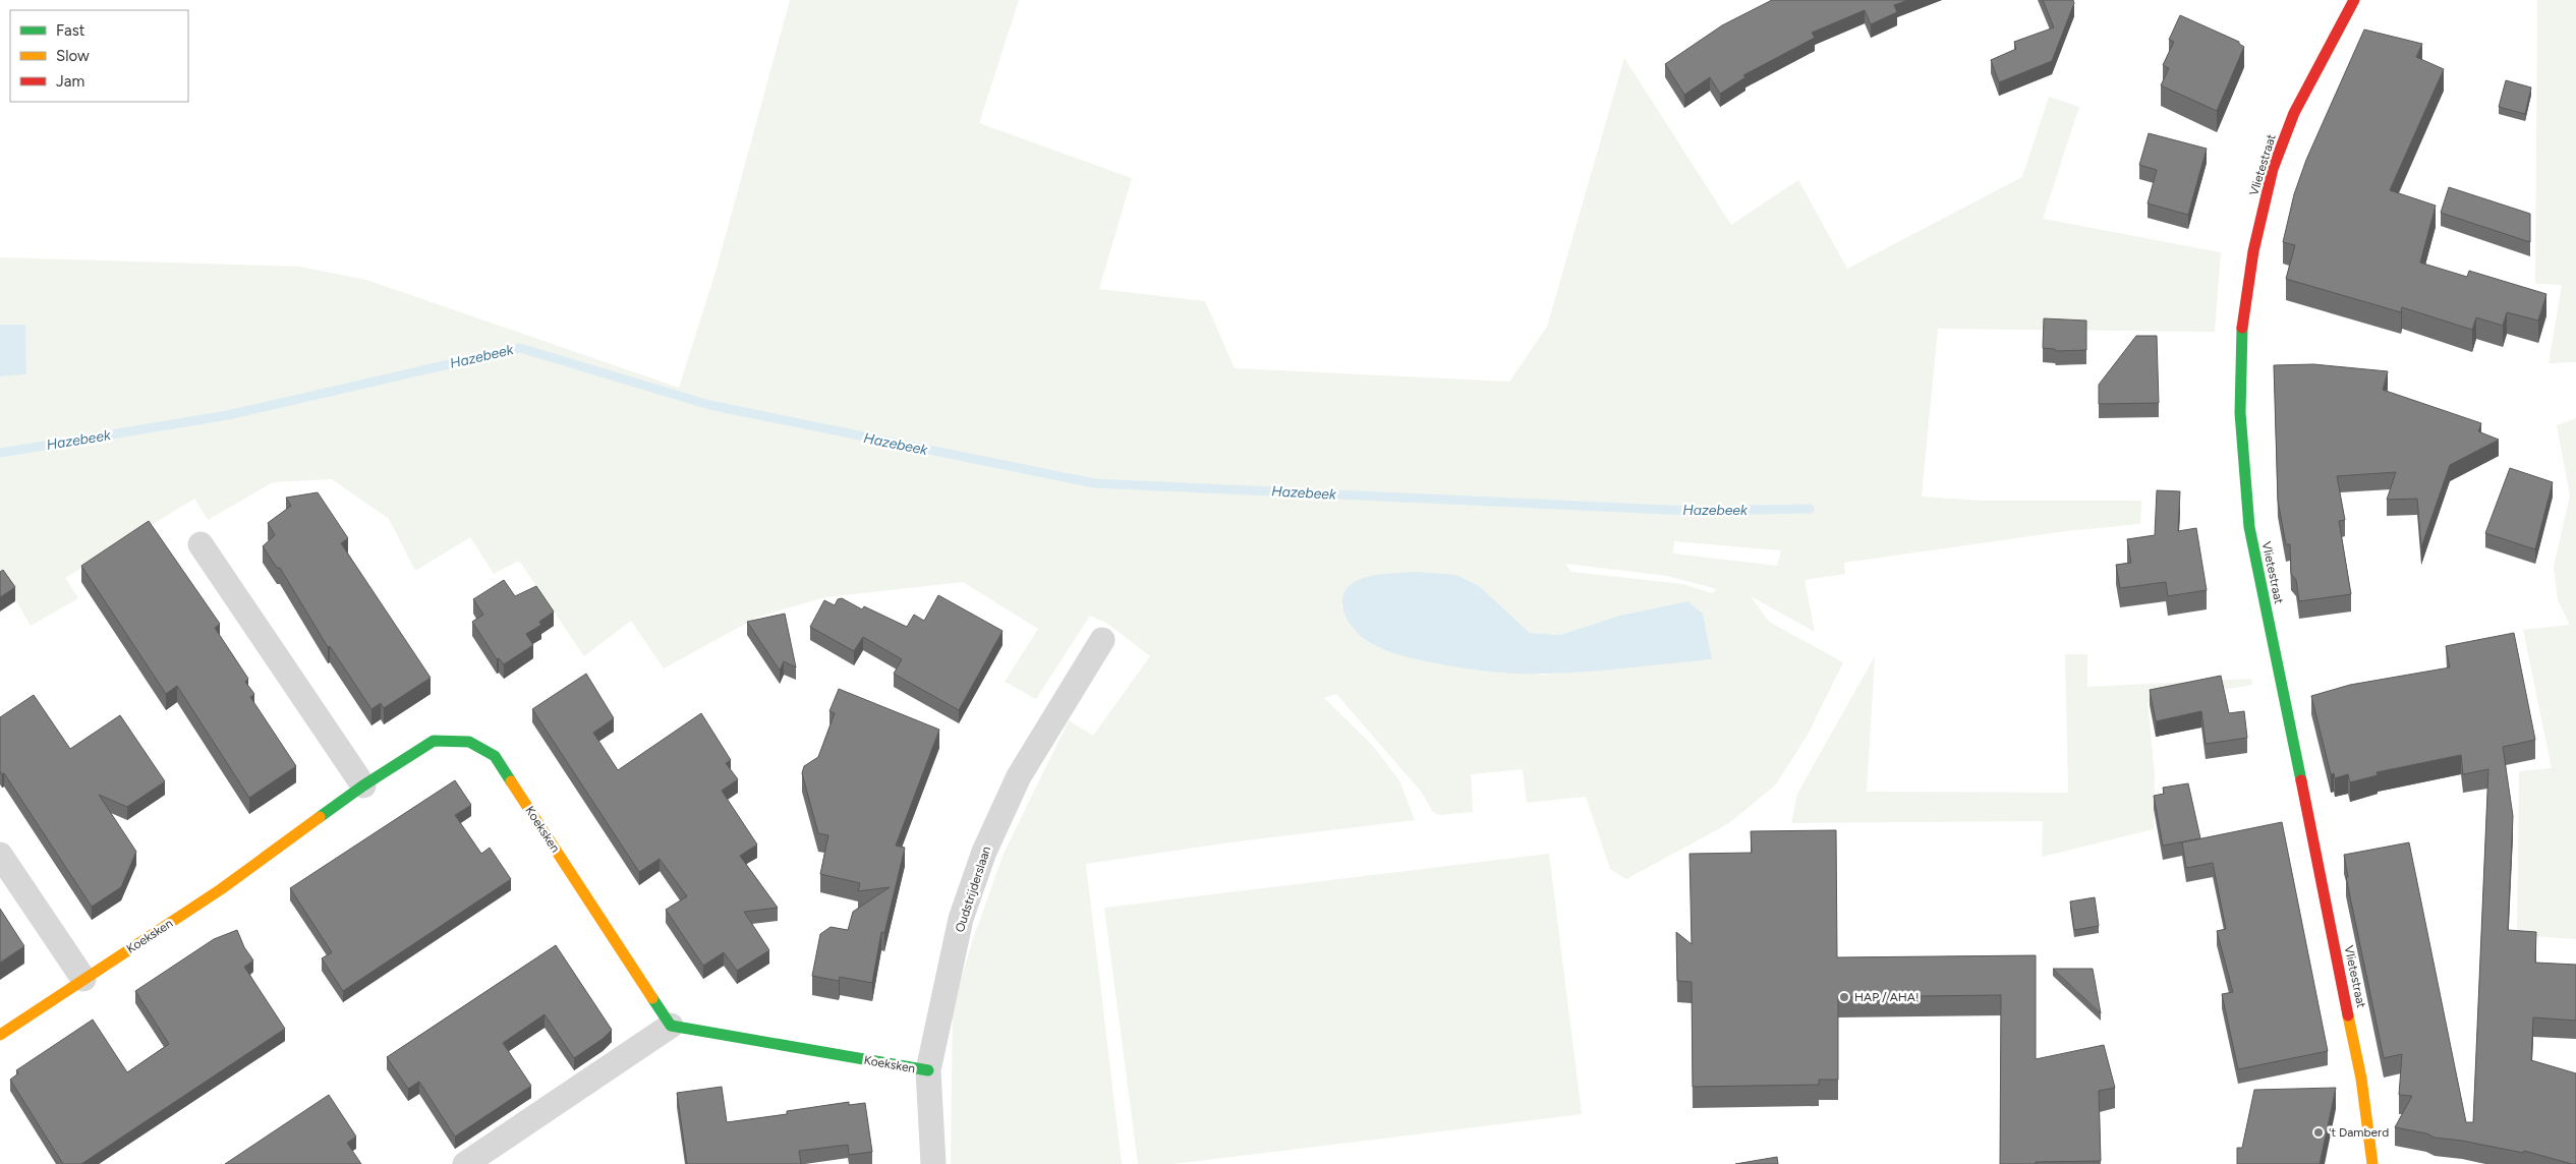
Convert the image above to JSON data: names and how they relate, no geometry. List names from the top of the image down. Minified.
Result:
{"streets":{"street":["Vlietestraat","Koeksken","Oudstrijderslaan"]},"crossings":[["Koeksken","Oudstrijderslaan"]],"water":["Hazebeek"],"places":["HAP / AHA!","'t Damberd"],"legend":["Fast","Slow","Jam"]}
